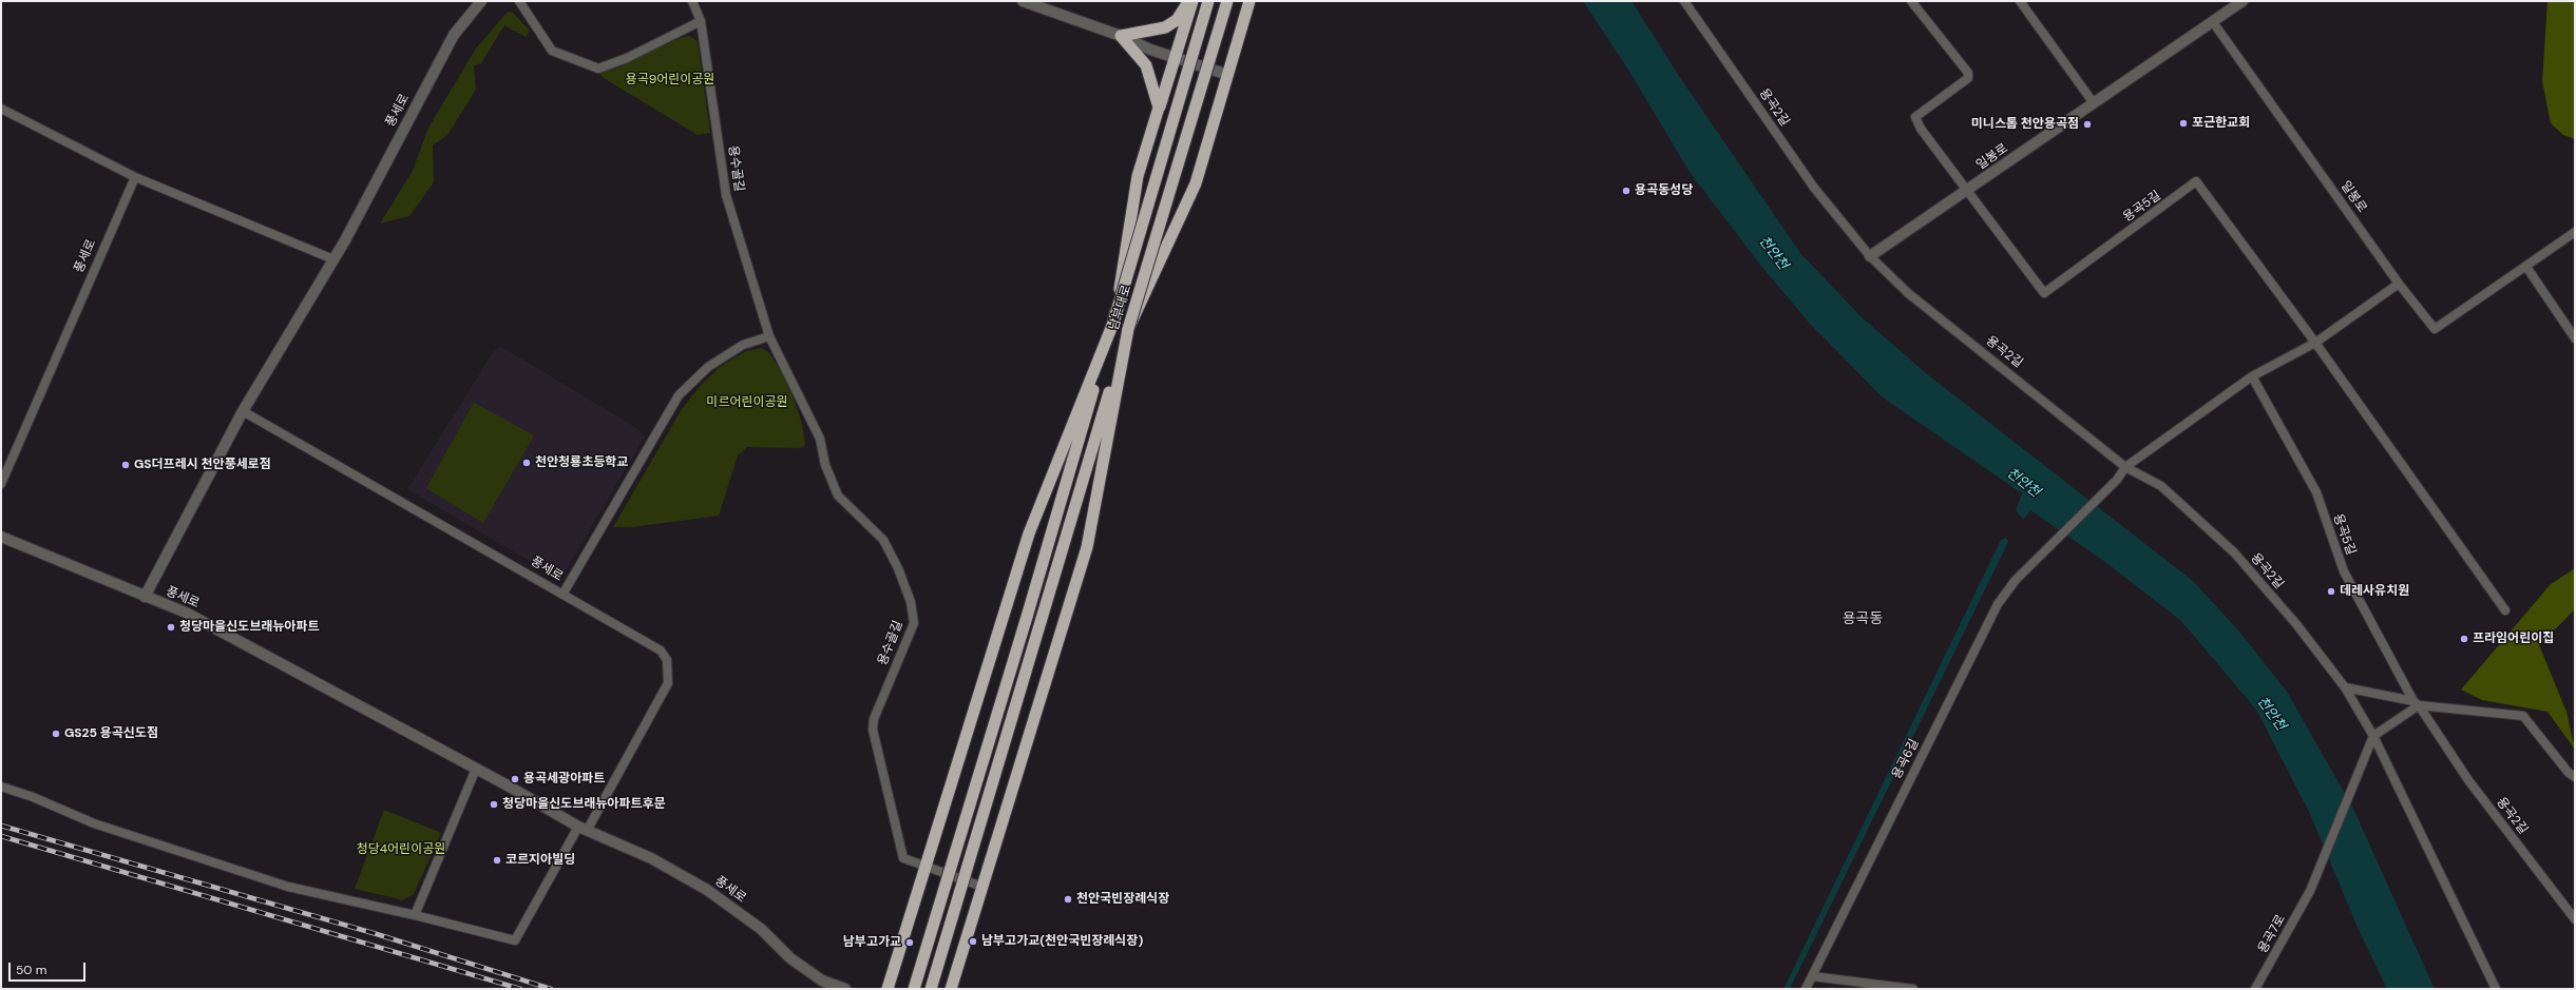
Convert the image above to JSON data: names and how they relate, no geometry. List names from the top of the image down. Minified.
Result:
{"streets":{"highway":["남부대로"],"street":["용곡2길","풍세로","일봉로","용수골길","용곡5길","용곡6길","용곡7로"]},"crossings":[["용곡2길","일봉로"],["용곡2길","용곡5길"],["용곡2길","용곡6길"],["용곡2길","용곡7로"],["일봉로","용곡5길"]],"districts":["용곡동"],"water":["천안천"],"parks":["용곡9어린이공원","미르어린이공원","청당4어린이공원"],"places":["포근한교회","미니스톱 천안용곡점","용곡동성당","천안청룡초등학교","GS더프레시 천안풍세로점","데레사유치원","청당마을신도브래뉴아파트","프라임어린이집","GS25 용곡신도점","용곡세광아파트","청당마을신도브래뉴아파트후문","코르지아빌딩","천안국빈장례식장","남부고가교(천안국빈장례식장)","남부고가교"],"scale_bar":"50 m"}
